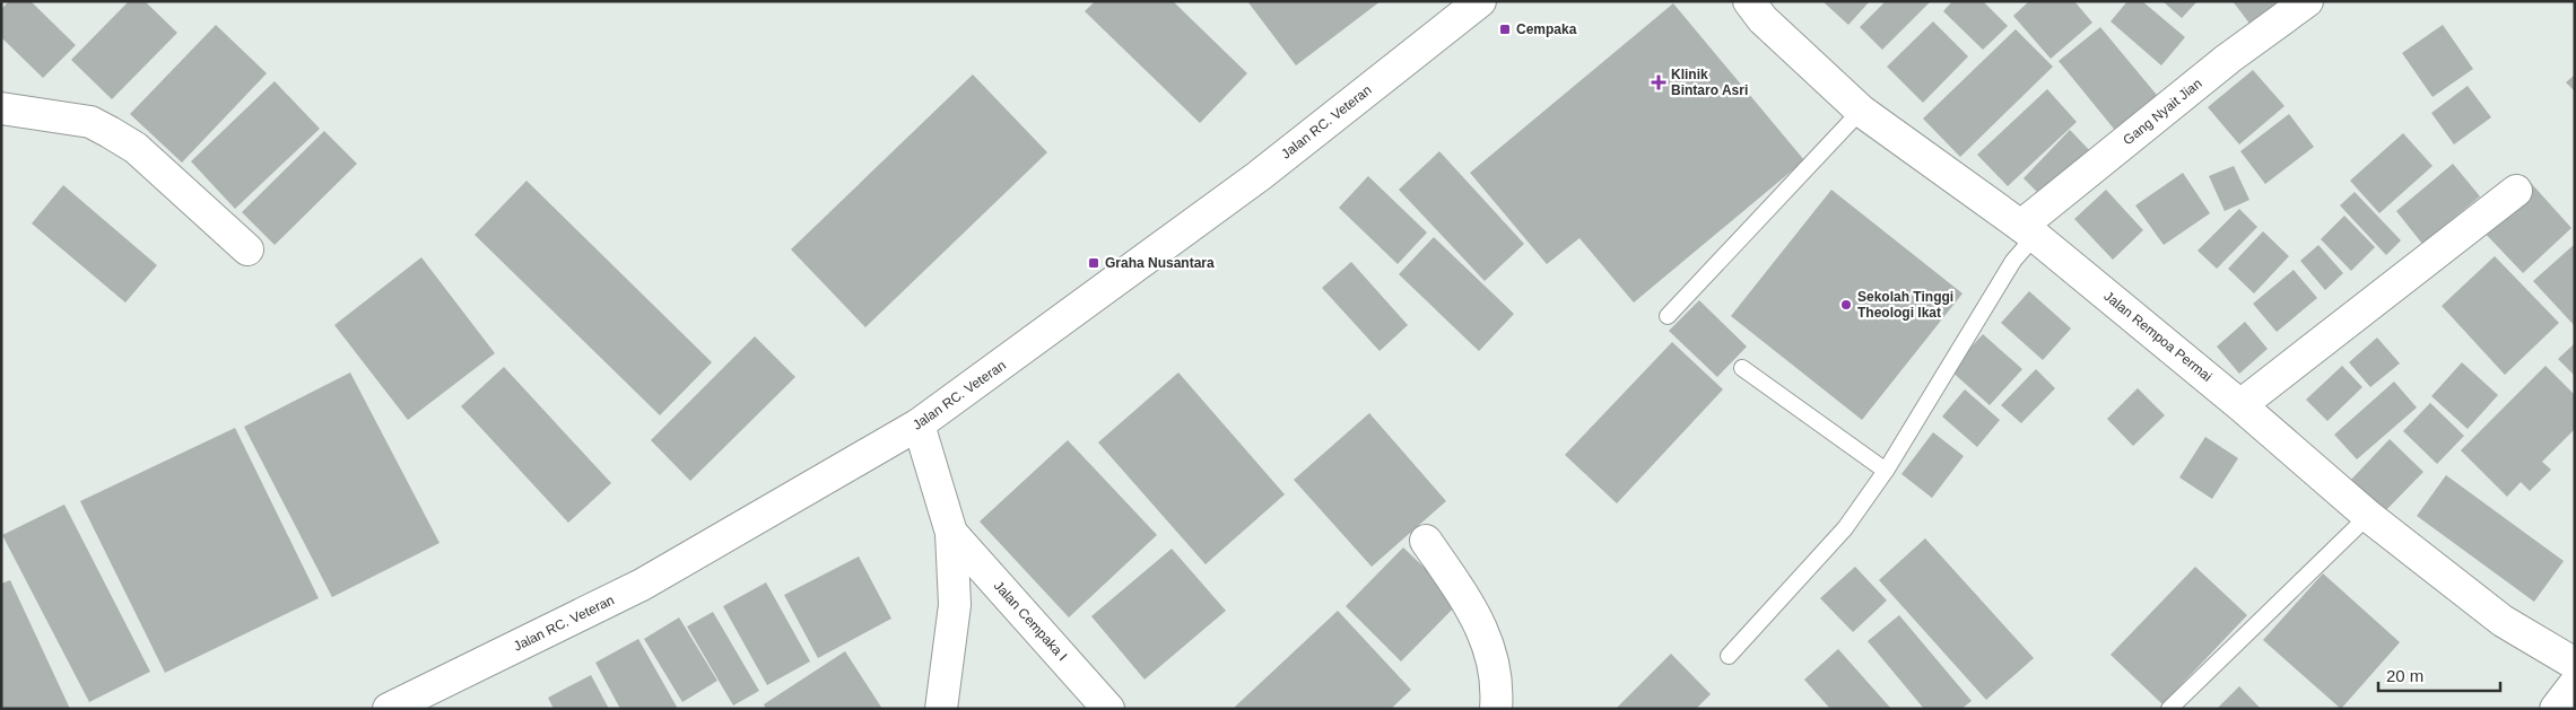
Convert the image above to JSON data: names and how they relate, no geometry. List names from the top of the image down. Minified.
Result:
{"streets":{"street":["Gang Nyait Jian","Jalan RC. Veteran","Jalan Rempoa Permai","Jalan Cempaka I"]},"crossings":[["Gang Nyait Jian","Jalan Rempoa Permai"]],"places":{"transit":["Cempaka","Graha Nusantara"],"health":["Klinik Bintaro Asri"],"other":["Sekolah Tinggi Theologi Ikat"]},"scale_bar":"20 m"}
